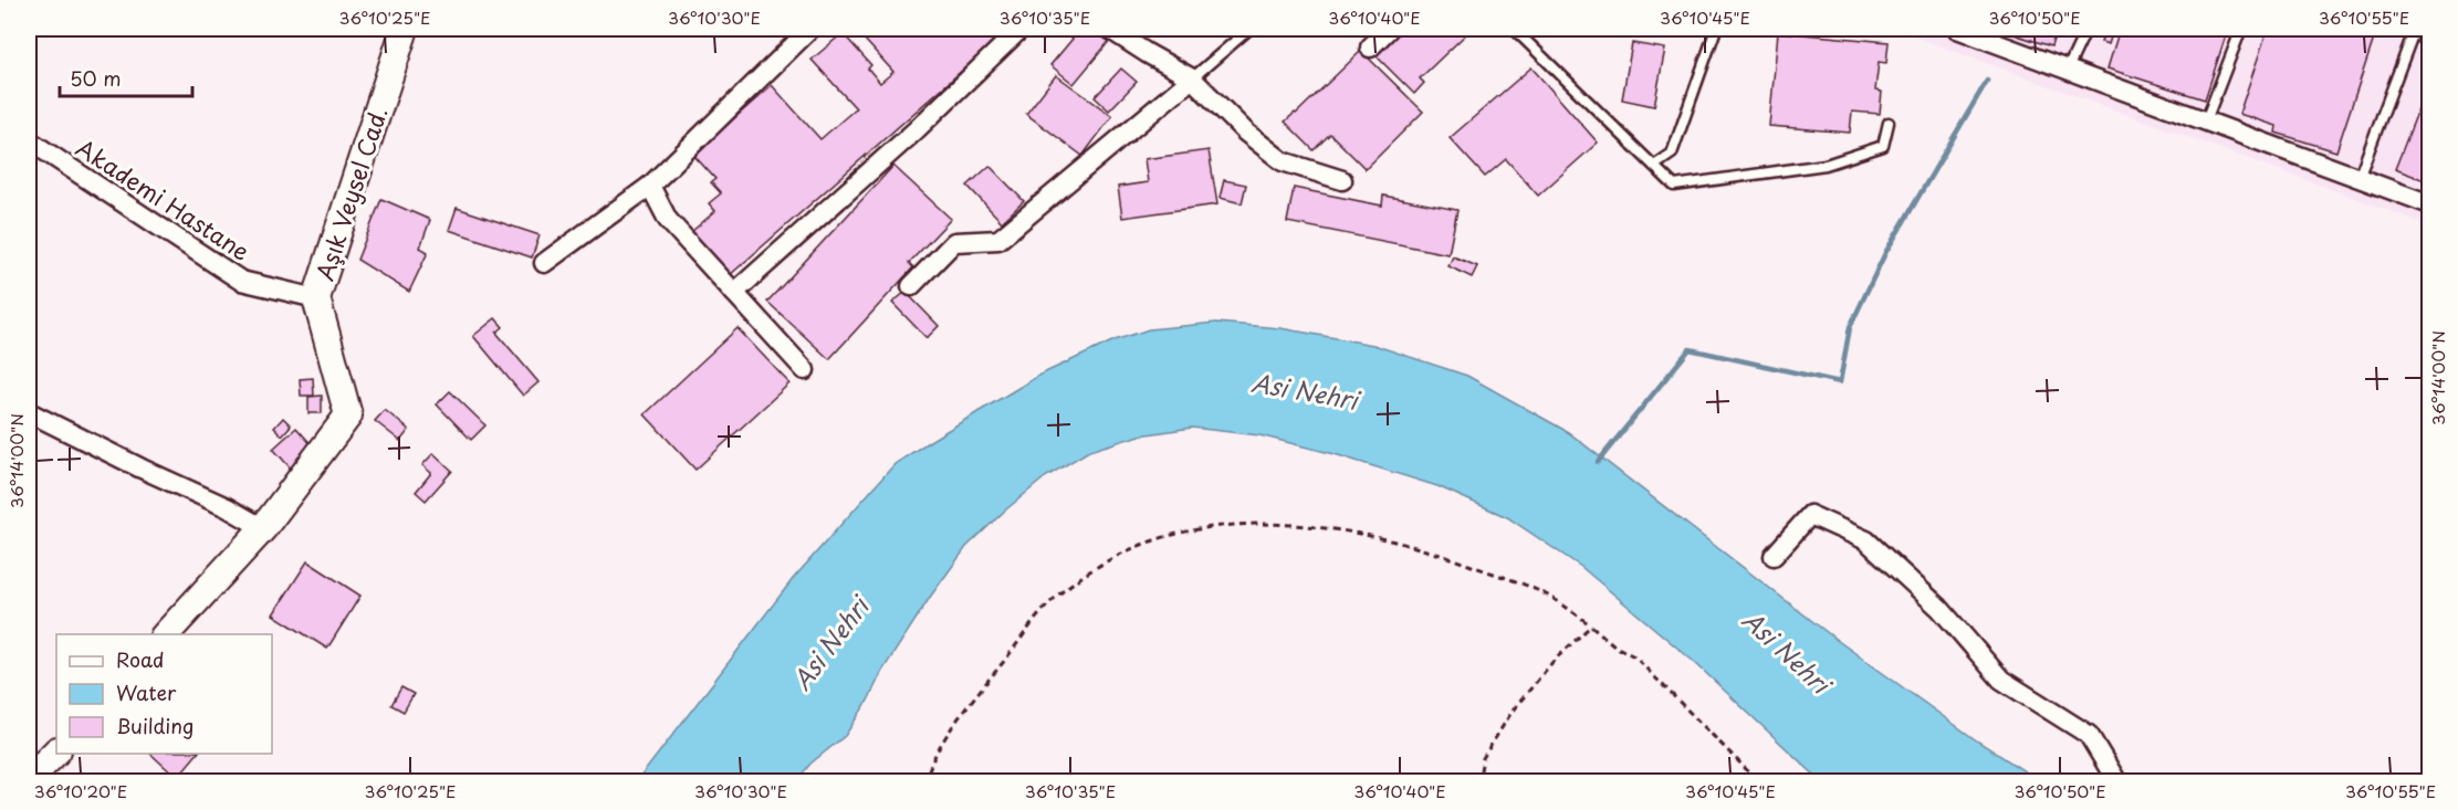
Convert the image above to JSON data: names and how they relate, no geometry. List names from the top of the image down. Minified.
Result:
{"streets":{"street":["Aşık Veysel Cad.","Akademi Hastane"]},"crossings":[["Aşık Veysel Cad.","Akademi Hastane"]],"water":["Asi Nehri"],"legend":["Road","Water","Building"],"scale_bar":"50 m","coordinates":["36°10'25\"E","36°10'30\"E","36°10'35\"E","36°10'40\"E","36°10'45\"E","36°10'50\"E","36°10'55\"E","36°14'00\"N","36°10'20\"E"]}
